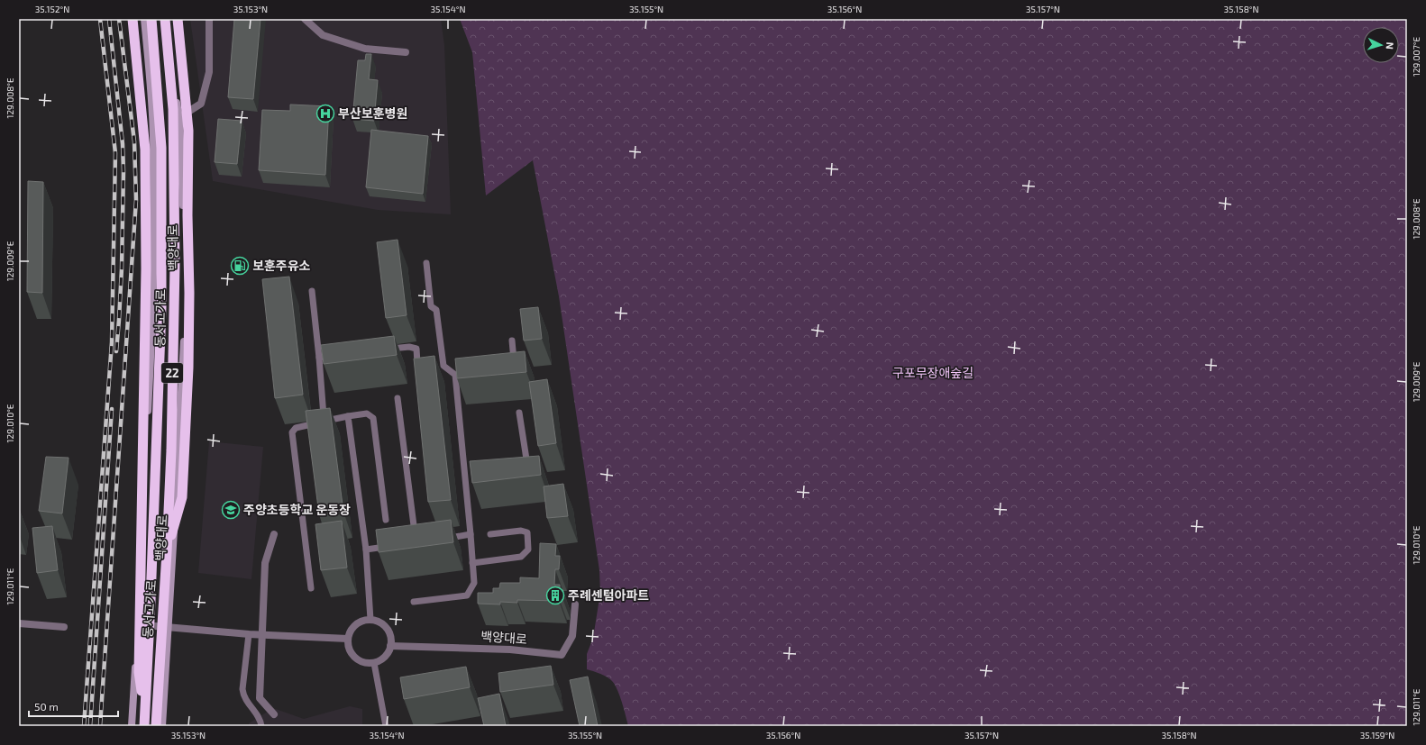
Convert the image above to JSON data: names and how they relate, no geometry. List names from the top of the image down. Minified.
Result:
{"streets":{"highway":["동서고가로","22"],"main road":["백양대로"]},"crossings":[["백양대로","동서고가로"]],"parks":["구포무장애숲길"],"places":{"hospital":["부산보훈병원"],"fuel station":["보훈주유소"],"school or university":["주양초등학교 운동장"],"building":["주례센텀아파트"]},"scale_bar":"50 m","north":"right","coordinates":["35.152°N","35.153°N","35.154°N","35.155°N","35.156°N","35.157°N","35.158°N","129.007°E","129.008°E","129.009°E","129.010°E","129.011°E","35.159°N"]}
